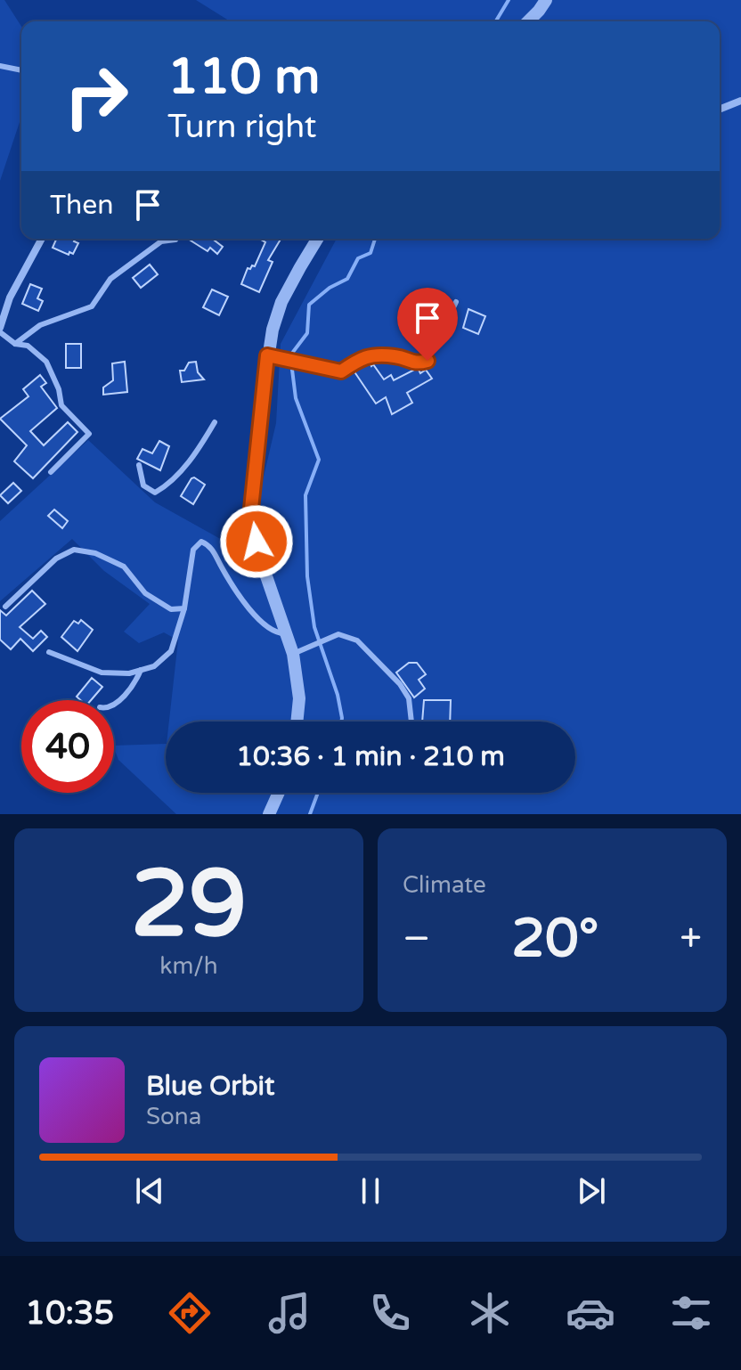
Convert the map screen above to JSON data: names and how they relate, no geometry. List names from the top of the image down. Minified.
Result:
{"page":{"turn":["110 m","Turn right"],"then":"Then","limit":"40","trip":"10:36 · 1 min · 210 m","tile":[["29","km/h"],"Climate"],"heat":["−","20°","+"],"song":["Blue Orbit","Sona"],"tabs":"10:35"}}
